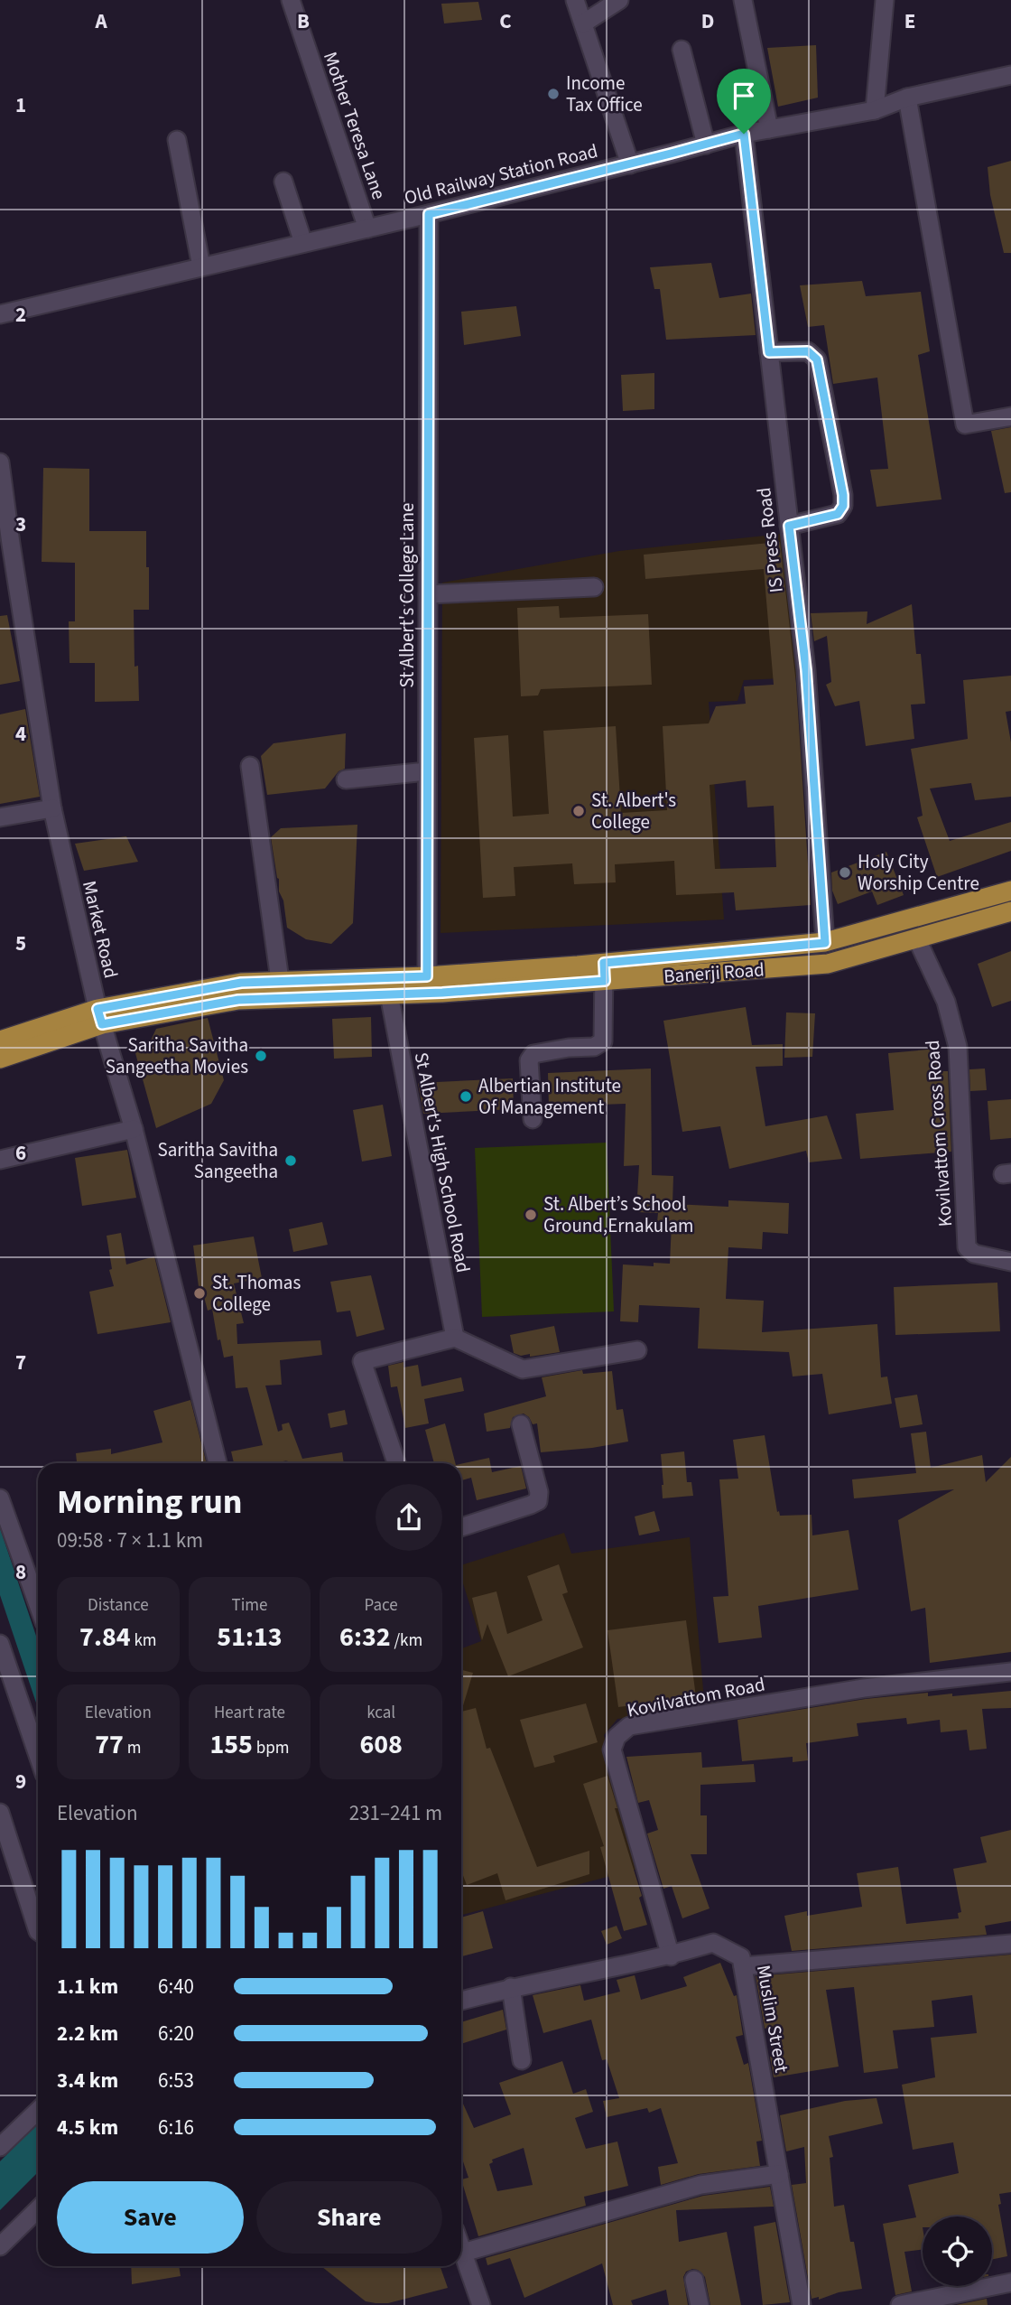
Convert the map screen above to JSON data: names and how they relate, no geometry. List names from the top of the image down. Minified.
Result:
{"streets":{"main road":["Banerji Road"],"street":["Mother Teresa Lane","Old Railway Station Road","IS Press Road","St Albert's College Lane","Market Road","Kovilvattom Cross Road","St Albert's High School Road","Kovilvattom Road","Muslim Street"]},"crossings":[["Mother Teresa Lane","Old Railway Station Road"],["Old Railway Station Road","IS Press Road"],["Old Railway Station Road","St Albert's College Lane"],["IS Press Road","Banerji Road"],["St Albert's College Lane","Banerji Road"],["Market Road","Banerji Road"],["Banerji Road","Kovilvattom Cross Road"],["Banerji Road","St Albert's High School Road"],["Kovilvattom Road","Muslim Street"]],"places":["Income Tax Office","St. Albert's College","Holy City Worship Centre","Saritha Savitha Sangeetha Movies","Albertian Institute Of Management","Saritha Savitha Sangeetha","St. Albert’s School Ground,Ernakulam","St. Thomas College"],"page":{"heading":["Morning run","09:58 · 7 × 1.1 km"],"stats":[["Distance","7.84 km"],["Time","51:13"],["Pace","6:32 /km"],["Elevation","77 m"],["Heart rate","155 bpm"],["kcal","608"]],"chart":["Elevation","231–241 m"],"list":[{"name":"1.1 km","note":"6:40"},{"name":"2.2 km","note":"6:20"},{"name":"3.4 km","note":"6:53"},{"name":"4.5 km","note":"6:16"}],"buttons":["Save","Share"]},"grid":{"columns":["A","B","C","D","E"],"rows":["1","2","3","4","5","6","7","8","9"]}}
